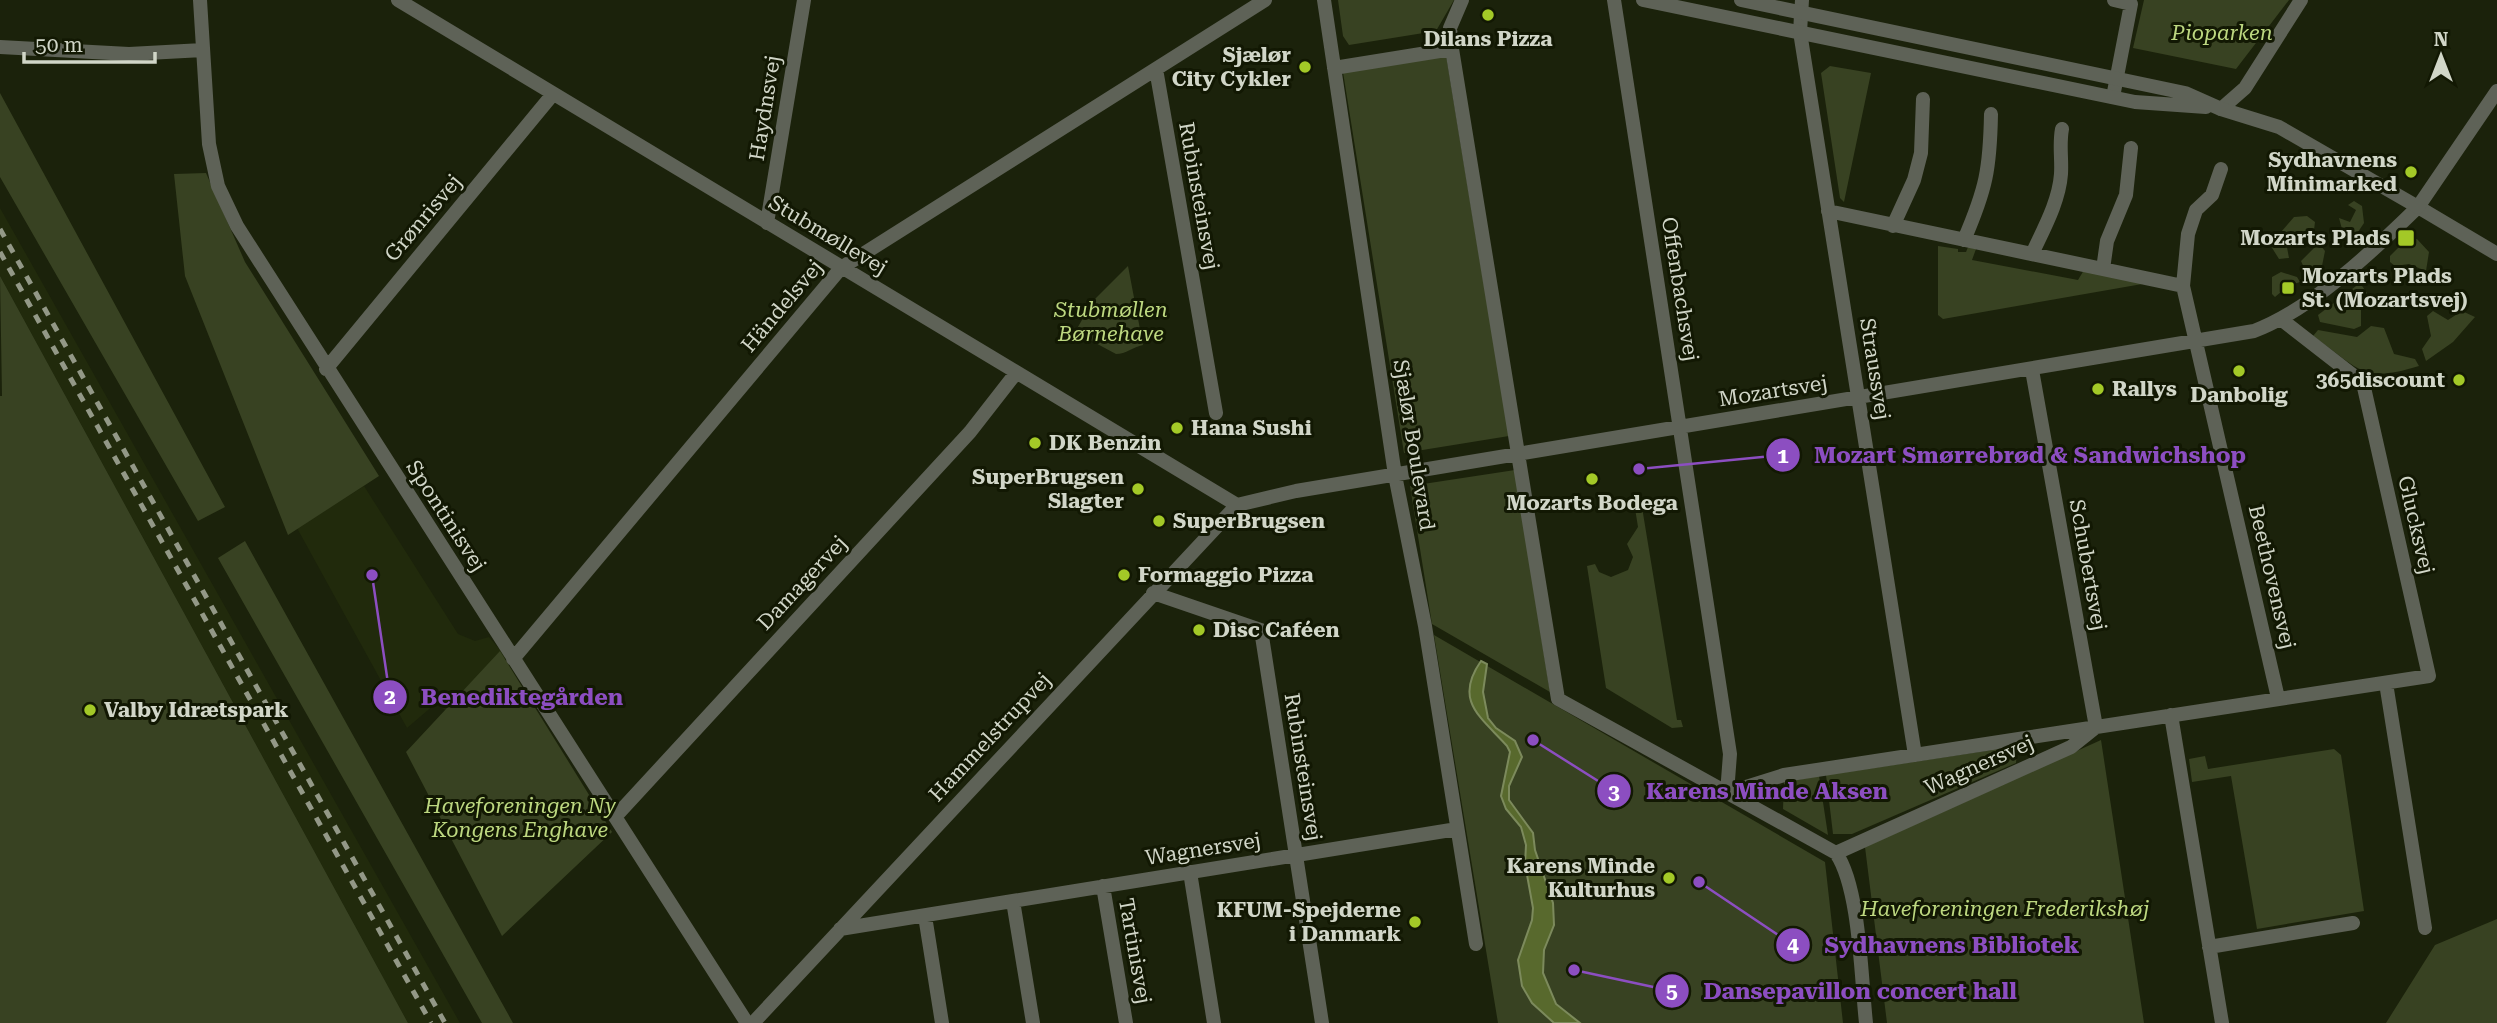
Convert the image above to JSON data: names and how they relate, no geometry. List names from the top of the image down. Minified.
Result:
{"streets":{"street":["Haydnsvej","Rubinsteinsvej","Grønrisvej","Stubmøllevej","Offenbachsvej","Händelsvej","Straussvej","Mozartsvej","Sjælør Boulevard","Spontinisvej","Glucksvej","Schubertsvej","Beethovensvej","Damagervej","Hammelstrupvej","Wagnersvej","Tartinisvej"]},"crossings":[["Haydnsvej","Stubmøllevej"],["Rubinsteinsvej","Händelsvej"],["Rubinsteinsvej","Hammelstrupvej"],["Rubinsteinsvej","Wagnersvej"],["Grønrisvej","Stubmøllevej"],["Grønrisvej","Spontinisvej"],["Stubmøllevej","Händelsvej"],["Stubmøllevej","Mozartsvej"],["Stubmøllevej","Damagervej"],["Stubmøllevej","Hammelstrupvej"],["Offenbachsvej","Mozartsvej"],["Offenbachsvej","Wagnersvej"],["Händelsvej","Spontinisvej"],["Straussvej","Mozartsvej"],["Straussvej","Wagnersvej"],["Mozartsvej","Sjælør Boulevard"],["Mozartsvej","Glucksvej"],["Mozartsvej","Schubertsvej"],["Mozartsvej","Beethovensvej"],["Mozartsvej","Hammelstrupvej"],["Sjælør Boulevard","Wagnersvej"],["Spontinisvej","Damagervej"],["Glucksvej","Wagnersvej"],["Schubertsvej","Wagnersvej"],["Beethovensvej","Wagnersvej"],["Hammelstrupvej","Wagnersvej"],["Wagnersvej","Tartinisvej"]],"parks":["Pioparken","Stubmøllen Børnehave","Haveforeningen Ny Kongens Enghave","Haveforeningen Frederikshøj"],"places":{"other":["Dilans Pizza","Sjælør City Cykler","Sydhavnens Minimarked","Danbolig","365discount","Rallys","Hana Sushi","DK Benzin","Mozart Smørrebrød & Sandwichshop","Mozarts Bodega","SuperBrugsen Slagter","SuperBrugsen","Benediktegården","Formaggio Pizza","Disc Caféen","Valby Idrætspark","Karens Minde Aksen","Karens Minde Kulturhus","Sydhavnens Bibliotek","KFUM-Spejderne i Danmark","Dansepavillon concert hall"],"transit":["Mozarts Plads","Mozarts Plads St. (Mozartsvej)"]},"scale_bar":"50 m","north":"top"}
